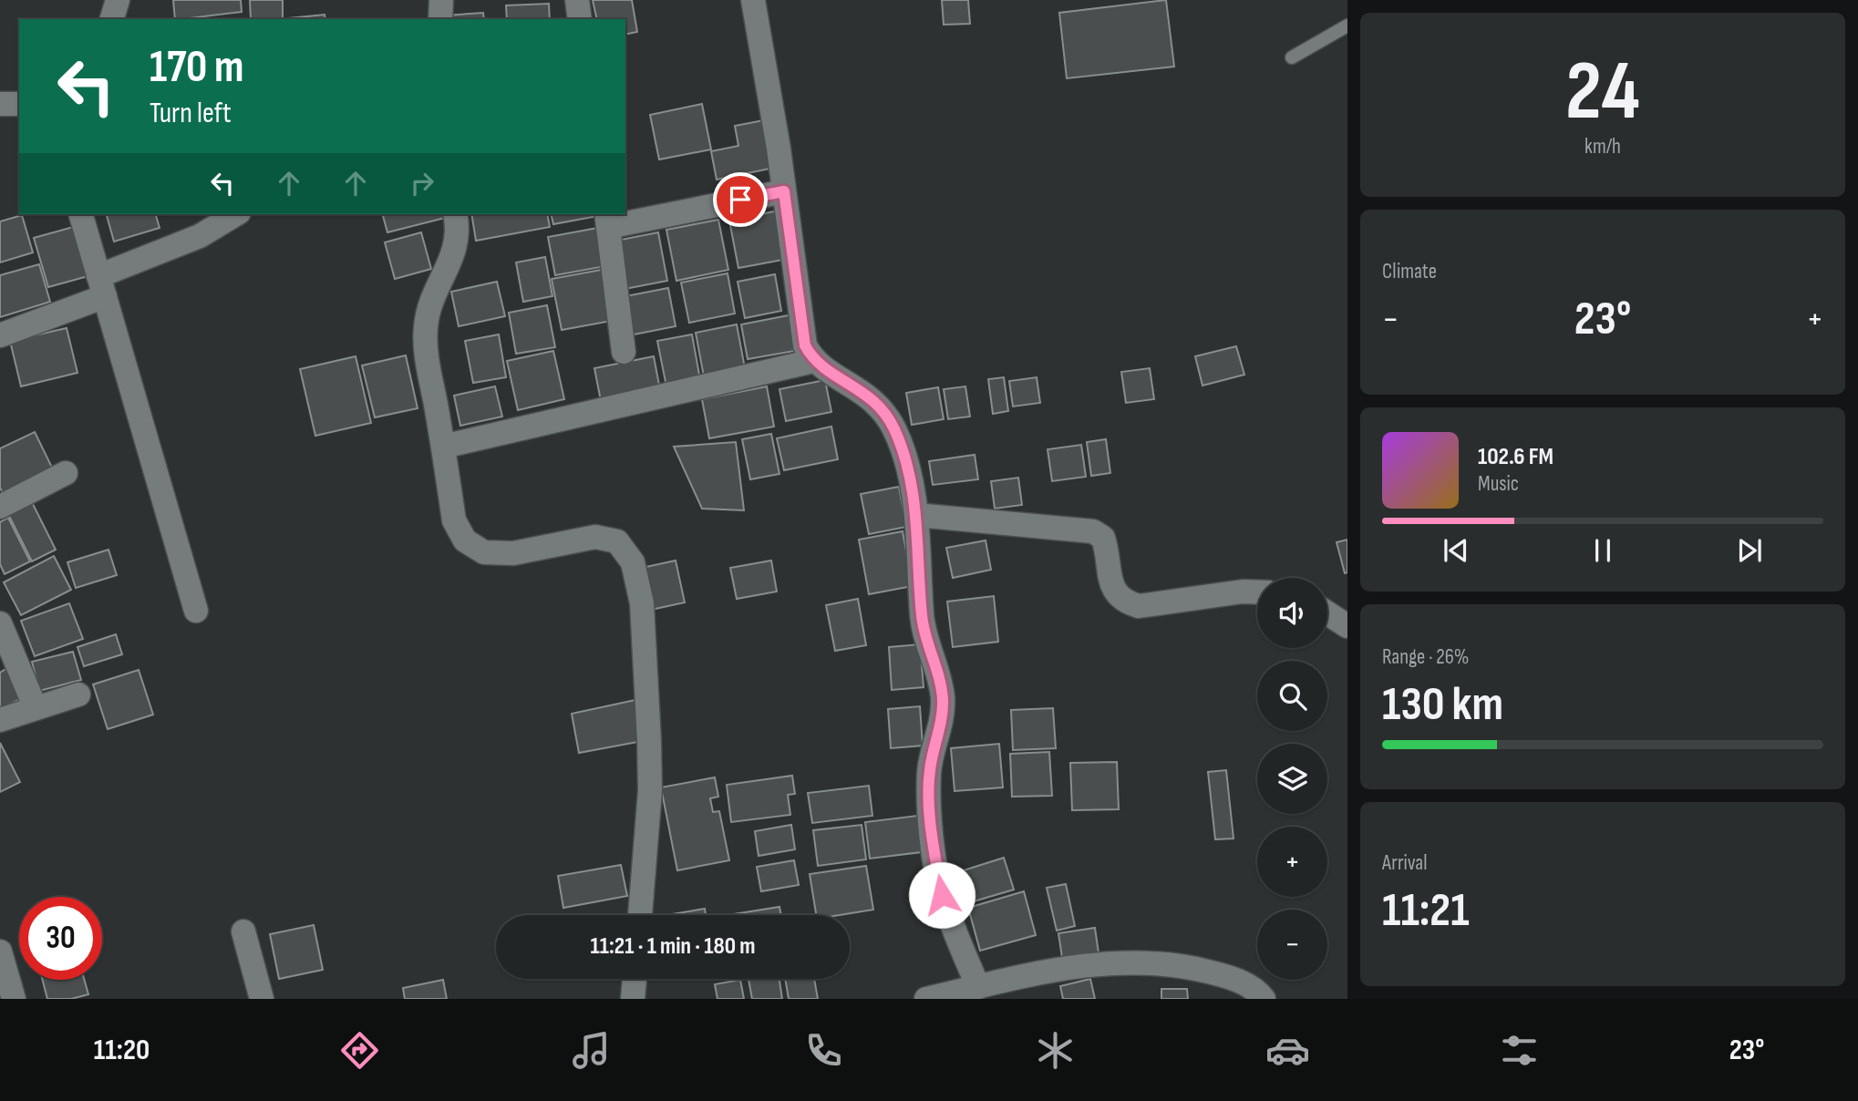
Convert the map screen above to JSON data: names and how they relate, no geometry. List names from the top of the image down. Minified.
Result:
{"page":{"tile":[["24","km/h"],"Climate",["Range · 26%","130 km"],["Arrival","11:21"]],"turn":["170 m","Turn left"],"heat":["−","23°","+"],"song":["102.6 FM","Music"],"map_buttons":["+","−"],"limit":"30","trip":"11:21 · 1 min · 180 m","tabs":["11:20","23°"]}}
